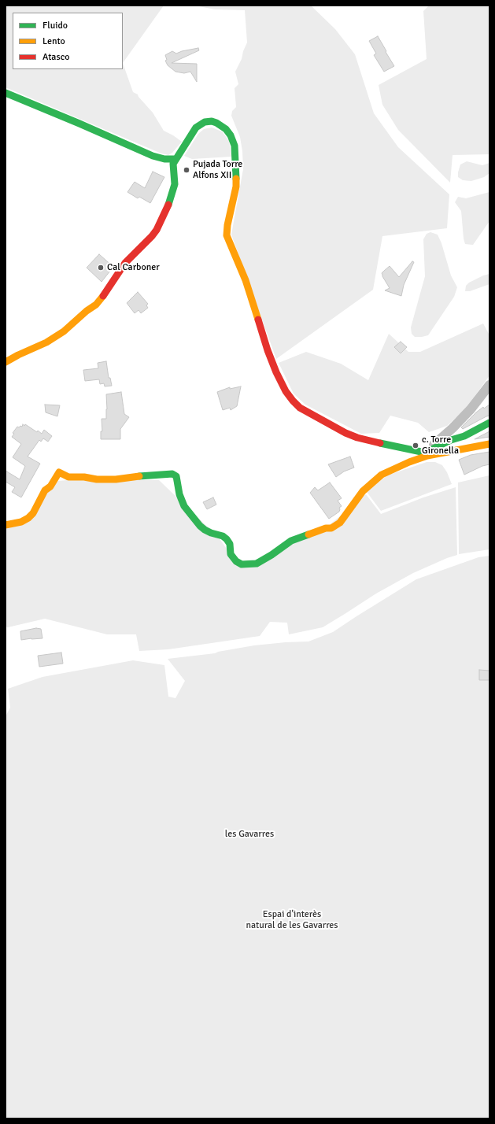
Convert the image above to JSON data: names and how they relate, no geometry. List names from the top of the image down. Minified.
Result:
{"parks":["les Gavarres","Espai d'interès natural de les Gavarres"],"places":["Pujada Torre Alfons XII","Cal Carboner","c. Torre Gironella"],"legend":["Fluido","Lento","Atasco"]}
